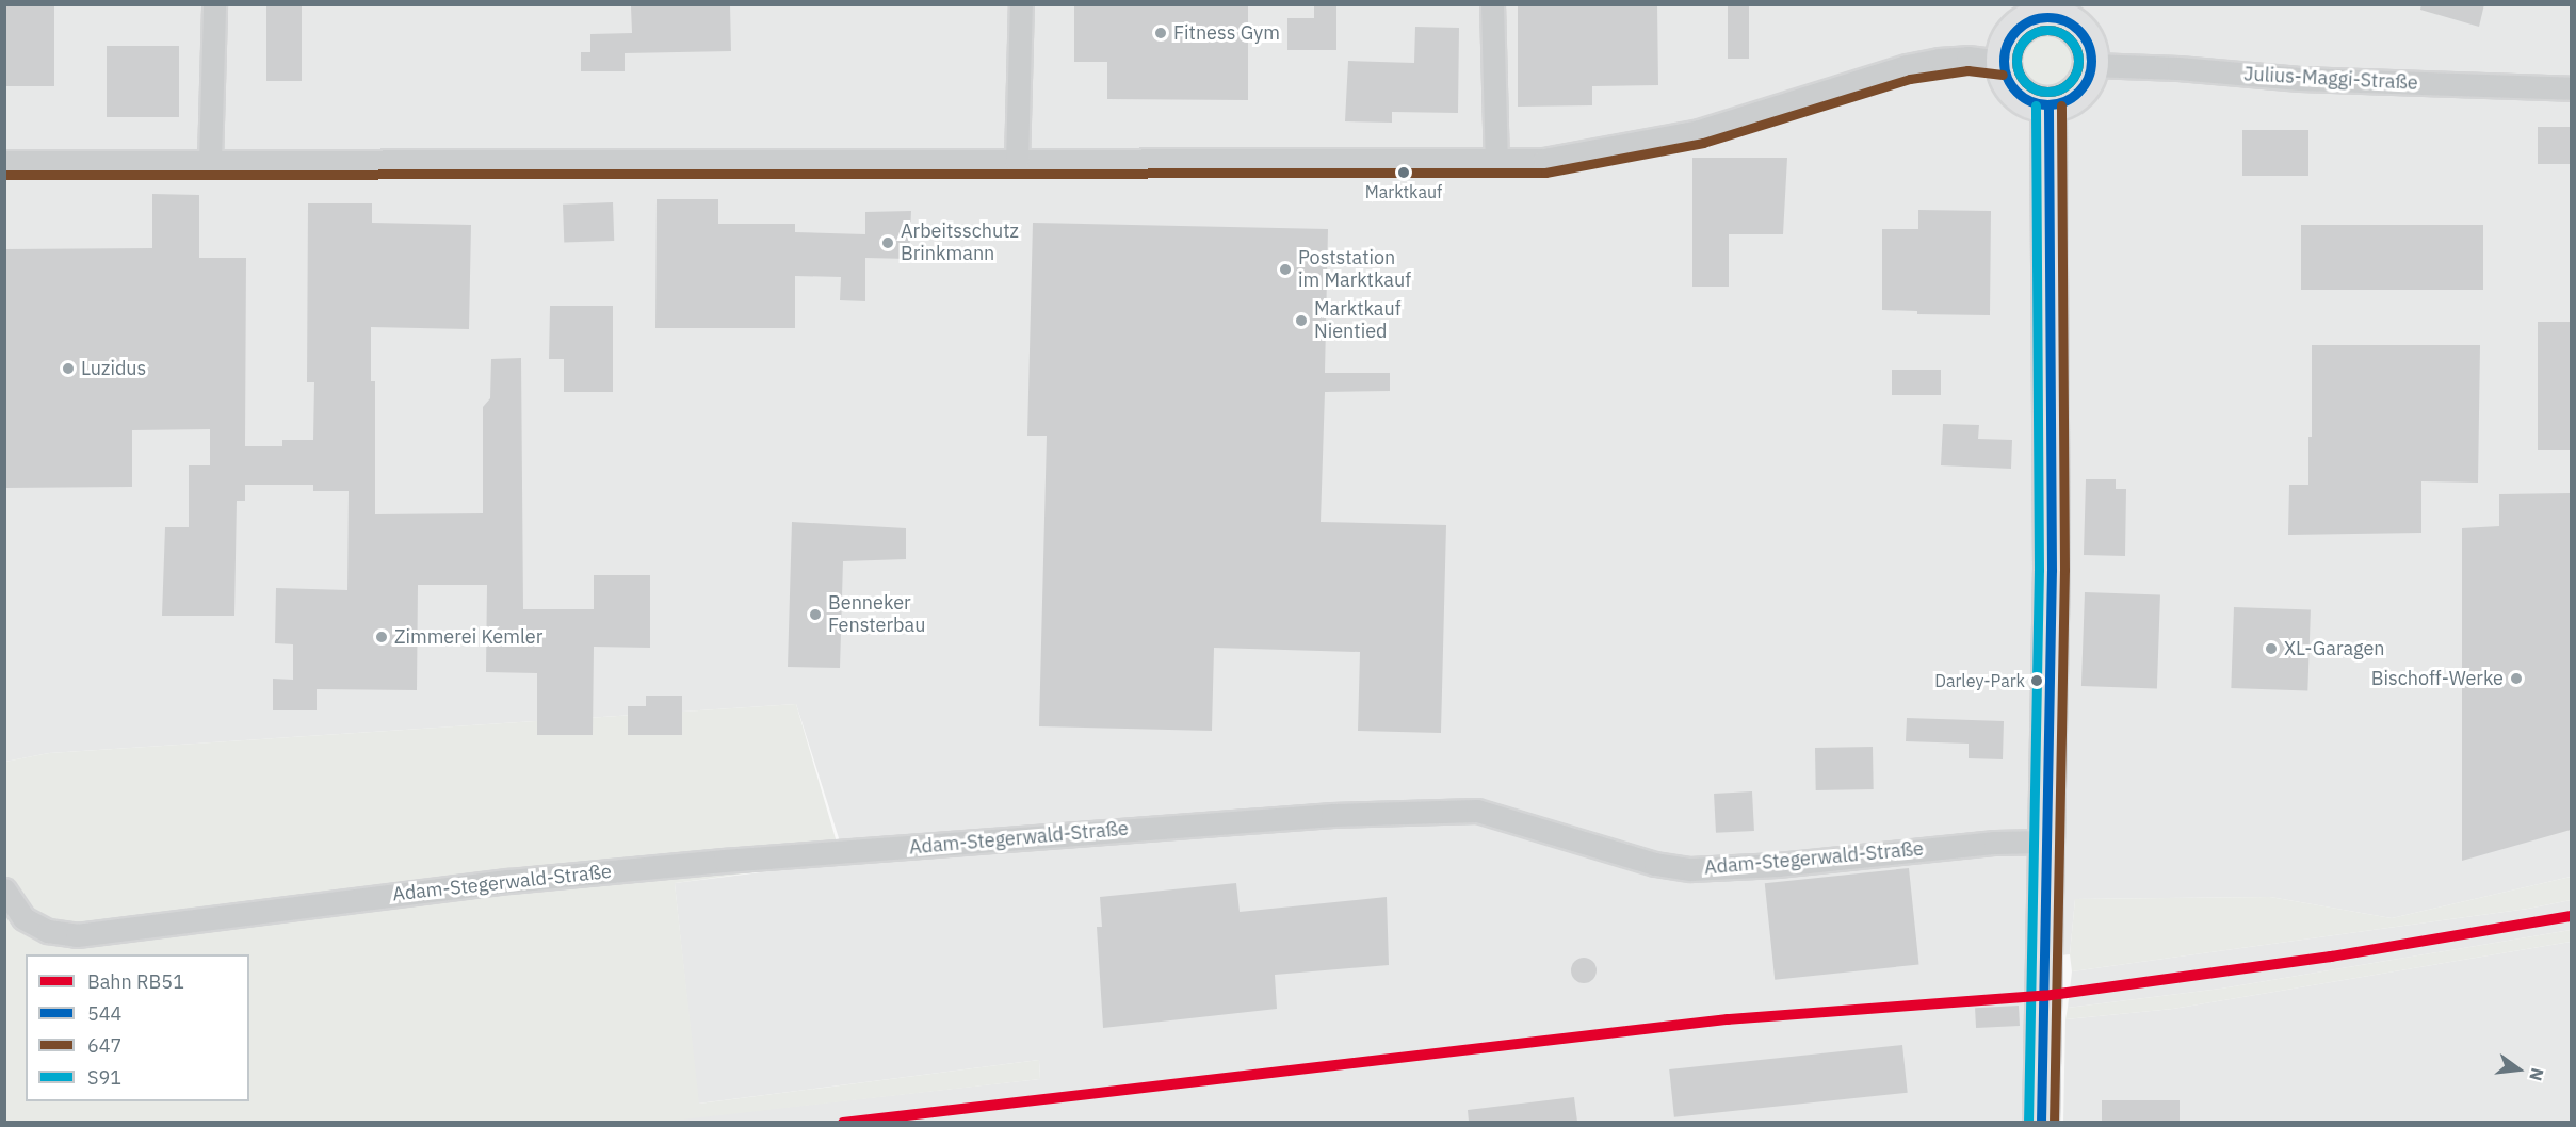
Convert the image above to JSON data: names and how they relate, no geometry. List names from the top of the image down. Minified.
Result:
{"streets":{"street":["Julius-Maggi-Straße","Adam-Stegerwald-Straße"]},"places":["Fitness Gym","Marktkauf","Arbeitsschutz Brinkmann","Poststation im Marktkauf","Marktkauf Nientied","Luzidus","Benneker Fensterbau","Zimmerei Kemler","XL-Garagen","Bischoff-Werke","Darley-Park"],"lines":["transit line 544","transit line 647","transit line S91","rail line RB51"],"legend":["Bahn RB51","544","647","S91"],"north":"right"}
